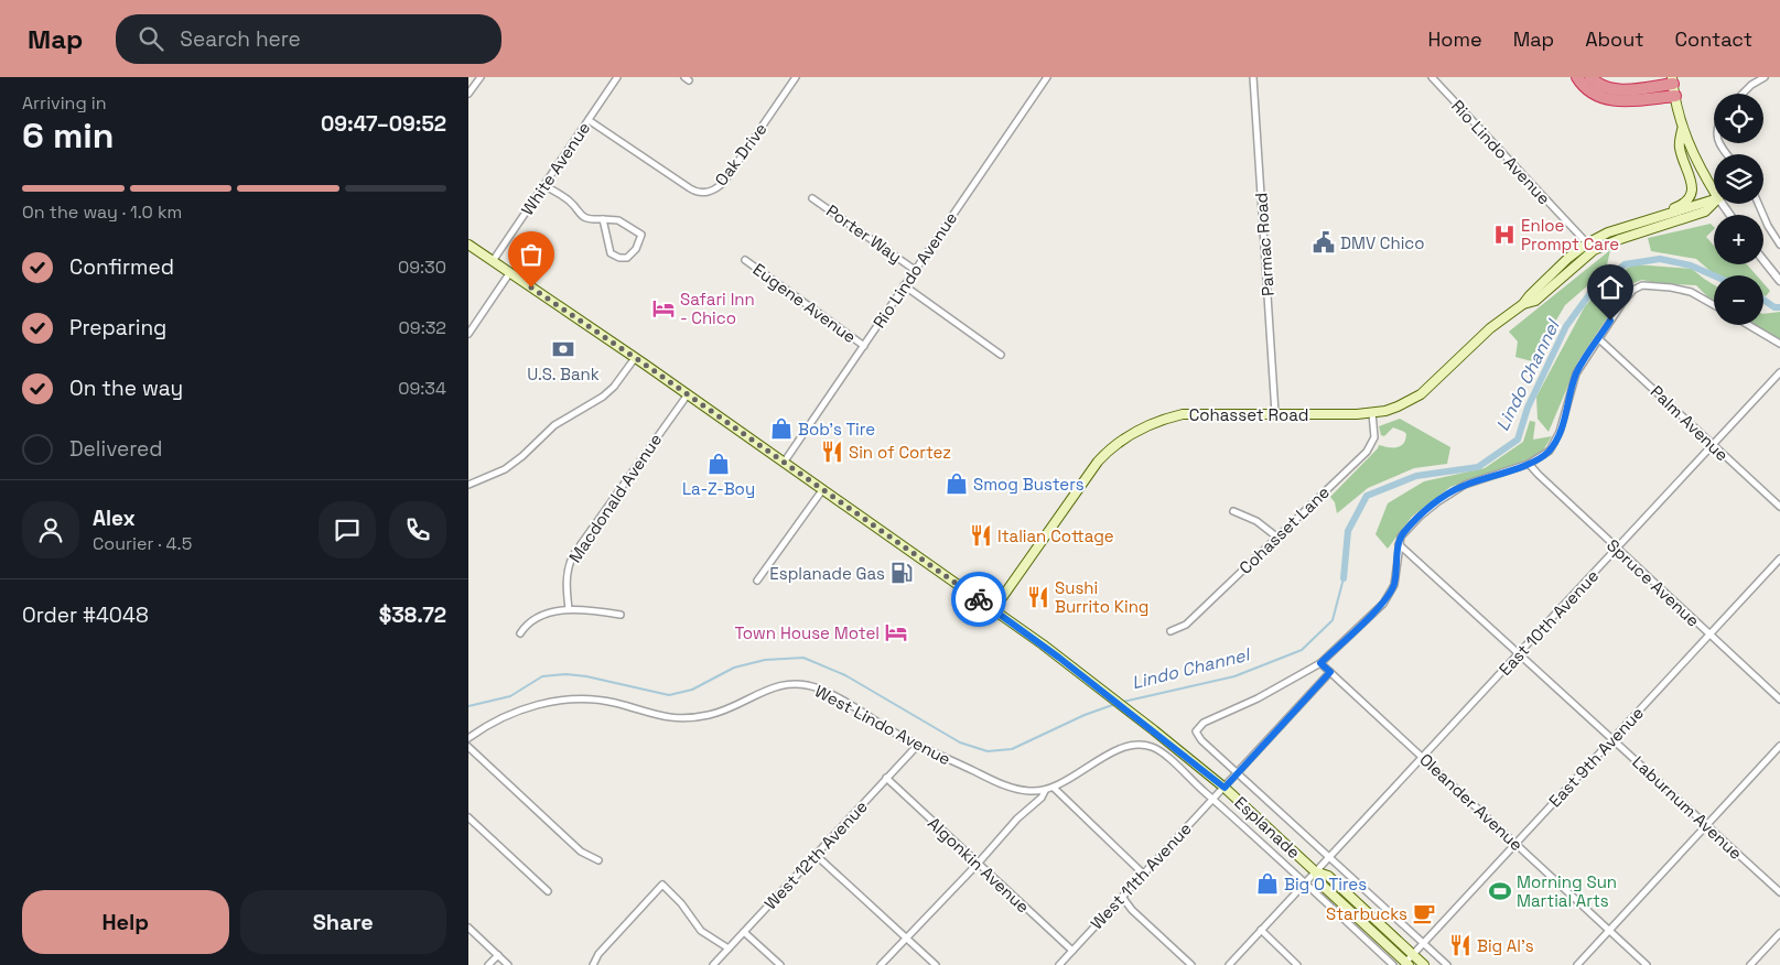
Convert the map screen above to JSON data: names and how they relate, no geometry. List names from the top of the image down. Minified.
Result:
{"streets":{"main road":["Cohasset Road","Esplanade"],"street":["Rio Lindo Avenue","Oak Drive","White Avenue","Porter Way","Parmac Road","Eugene Avenue","Palm Avenue","Macdonald Avenue","Cohasset Lane","Spruce Avenue","East 10th Avenue","West Lindo Avenue","East 9th Avenue","Oleander Avenue","Laburnum Avenue","West 12th Avenue","Algonkin Avenue","West 11th Avenue"]},"crossings":[["Rio Lindo Avenue","Porter Way"],["Rio Lindo Avenue","Eugene Avenue"],["Rio Lindo Avenue","Cohasset Road"],["Rio Lindo Avenue","Esplanade"],["Oak Drive","White Avenue"],["White Avenue","Esplanade"],["Parmac Road","Cohasset Road"],["Cohasset Road","Cohasset Lane"],["Cohasset Road","Esplanade"],["Palm Avenue","East 10th Avenue"],["Macdonald Avenue","Esplanade"],["Spruce Avenue","East 10th Avenue"],["Spruce Avenue","East 9th Avenue"],["East 10th Avenue","West Lindo Avenue"],["East 10th Avenue","Oleander Avenue"],["East 10th Avenue","Laburnum Avenue"],["East 10th Avenue","Esplanade"],["West Lindo Avenue","West 12th Avenue"],["West Lindo Avenue","West 11th Avenue"],["East 9th Avenue","Oleander Avenue"],["East 9th Avenue","Laburnum Avenue"],["East 9th Avenue","Esplanade"],["Oleander Avenue","West 11th Avenue"],["Esplanade","West 11th Avenue"],["West 12th Avenue","Algonkin Avenue"],["Algonkin Avenue","West 11th Avenue"]],"water":["Lindo Channel"],"places":{"hospital":["Enloe Prompt Care"],"public building":["DMV Chico"],"hotel":["Safari Inn - Chico","Town House Motel"],"bank":["U.S. Bank"],"shop":["Bob's Tire","La-Z-Boy","Smog Busters","Big O Tires"],"restaurant":["Sin of Cortez","Italian Cottage","Sushi Burrito King","Big Al's"],"fuel station":["Esplanade Gas"],"sports":["Morning Sun Martial Arts"],"cafe":["Starbucks"]},"page":{"header":"Map","search":"Search here","nav":["Home","Map","About","Contact"],"heading":["6 min","Arriving in","09:47–09:52"],"panel":["Alex","Courier · 4.5","Order #4048","$38.72"],"map_buttons":["+","−"],"bar":"On the way · 1.0 km","list":[["Confirmed","09:30"],["Preparing","09:32"],["On the way","09:34"],"Delivered"],"buttons":["Help","Share"]}}
